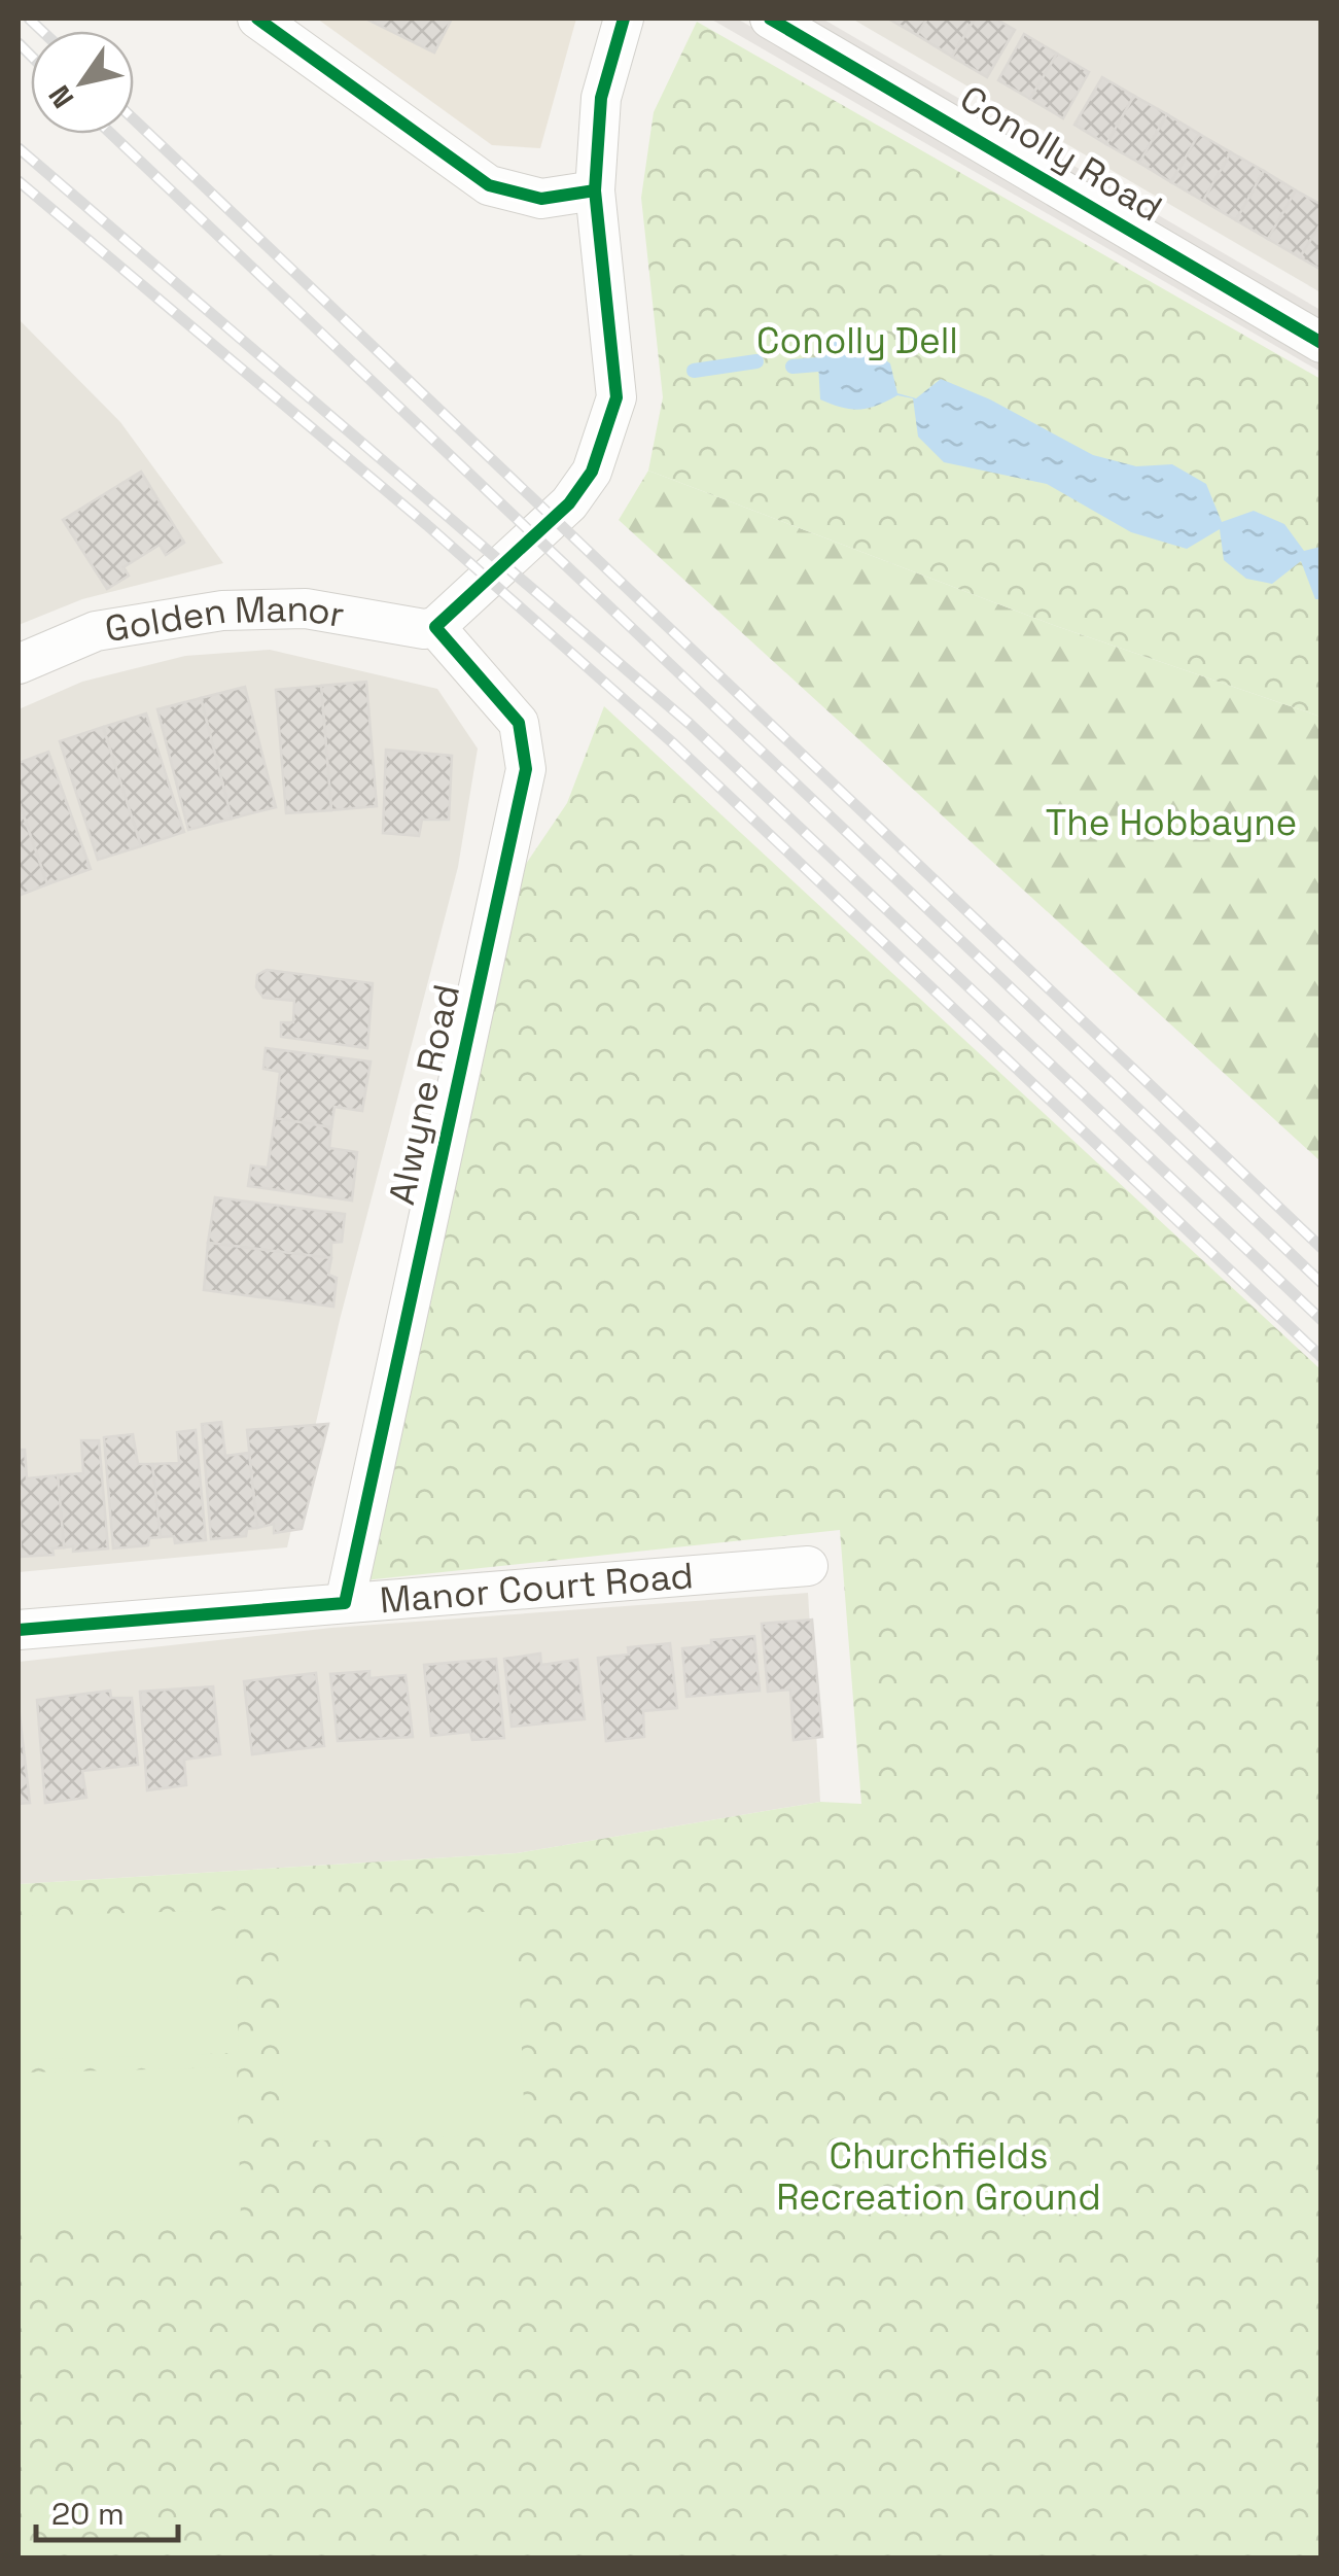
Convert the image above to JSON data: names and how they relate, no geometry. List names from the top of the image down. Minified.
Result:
{"streets":{"street":["Conolly Road","Golden Manor","Alwyne Road","Manor Court Road"]},"crossings":[["Golden Manor","Alwyne Road"],["Alwyne Road","Manor Court Road"]],"parks":["Conolly Dell","The Hobbayne","Churchfields Recreation Ground"],"scale_bar":"20 m","north":"bottom left"}
